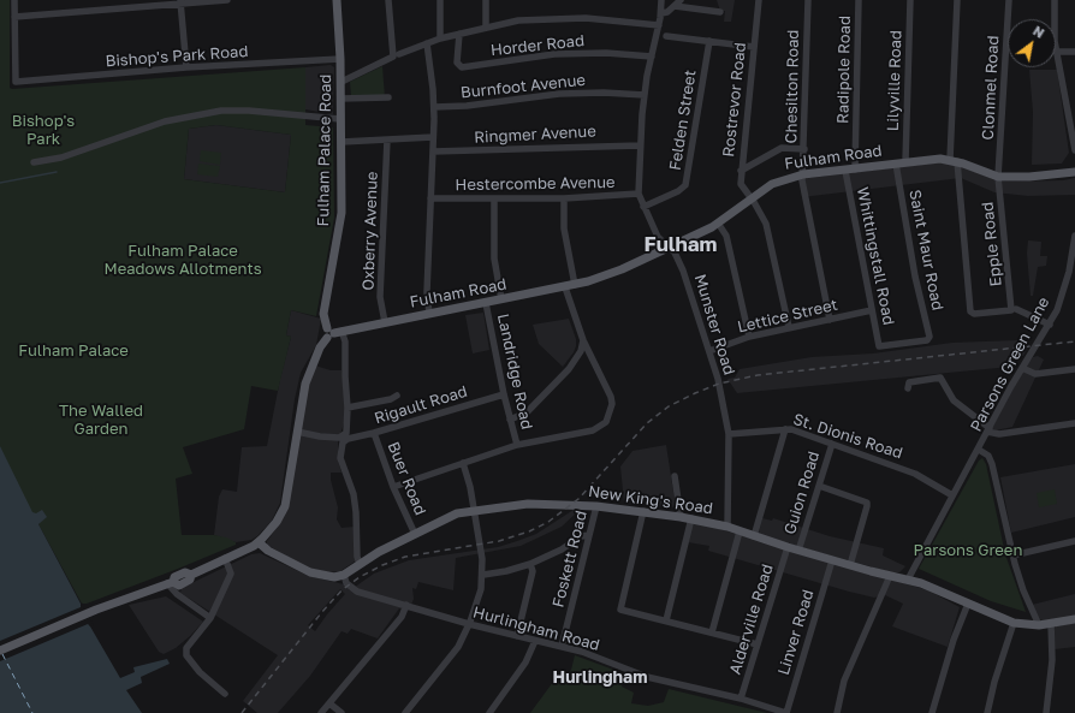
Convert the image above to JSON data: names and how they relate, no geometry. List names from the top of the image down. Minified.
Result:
{"streets":{"main road":["Fulham Palace Road","Fulham Road","New King's Road"],"street":["Horder Road","Bishop's Park Road","Radipole Road","Lilyville Road","Burnfoot Avenue","Chesilton Road","Clonmel Road","Rostrevor Road","Felden Street","Ringmer Avenue","Hestercombe Avenue","Oxberry Avenue","Epple Road","Saint Maur Road","Whittingstall Road","Lettice Street","Munster Road","Parsons Green Lane","Landridge Road","Rigault Road","St. Dionis Road","Buer Road","Guion Road","Foskett Road","Alderville Road","Hurlingham Road","Linver Road"]},"crossings":[["Horder Road","Munster Road"],["Bishop's Park Road","Fulham Palace Road"],["Radipole Road","Fulham Road"],["Lilyville Road","Fulham Road"],["Burnfoot Avenue","Munster Road"],["Chesilton Road","Fulham Road"],["Chesilton Road","Lettice Street"],["Clonmel Road","Fulham Road"],["Clonmel Road","Epple Road"],["Rostrevor Road","Fulham Road"],["Rostrevor Road","Lettice Street"],["Felden Street","Munster Road"],["Ringmer Avenue","Munster Road"],["Fulham Palace Road","Fulham Road"],["Fulham Road","Oxberry Avenue"],["Fulham Road","Epple Road"],["Fulham Road","Saint Maur Road"],["Fulham Road","Whittingstall Road"],["Fulham Road","Munster Road"],["Fulham Road","Landridge Road"],["Hestercombe Avenue","Munster Road"],["Saint Maur Road","Whittingstall Road"],["Whittingstall Road","Lettice Street"],["Lettice Street","Munster Road"],["Munster Road","St. Dionis Road"],["Munster Road","New King's Road"],["Landridge Road","Rigault Road"],["Rigault Road","Buer Road"],["St. Dionis Road","Guion Road"],["Buer Road","New King's Road"],["Guion Road","New King's Road"],["New King's Road","Foskett Road"],["New King's Road","Alderville Road"],["New King's Road","Hurlingham Road"],["New King's Road","Linver Road"],["Foskett Road","Hurlingham Road"],["Alderville Road","Hurlingham Road"],["Hurlingham Road","Linver Road"]],"districts":["Fulham","Hurlingham"],"parks":["Bishop's Park","Fulham Palace Meadows Allotments","Fulham Palace","The Walled Garden","Parsons Green"],"north":"top right"}
